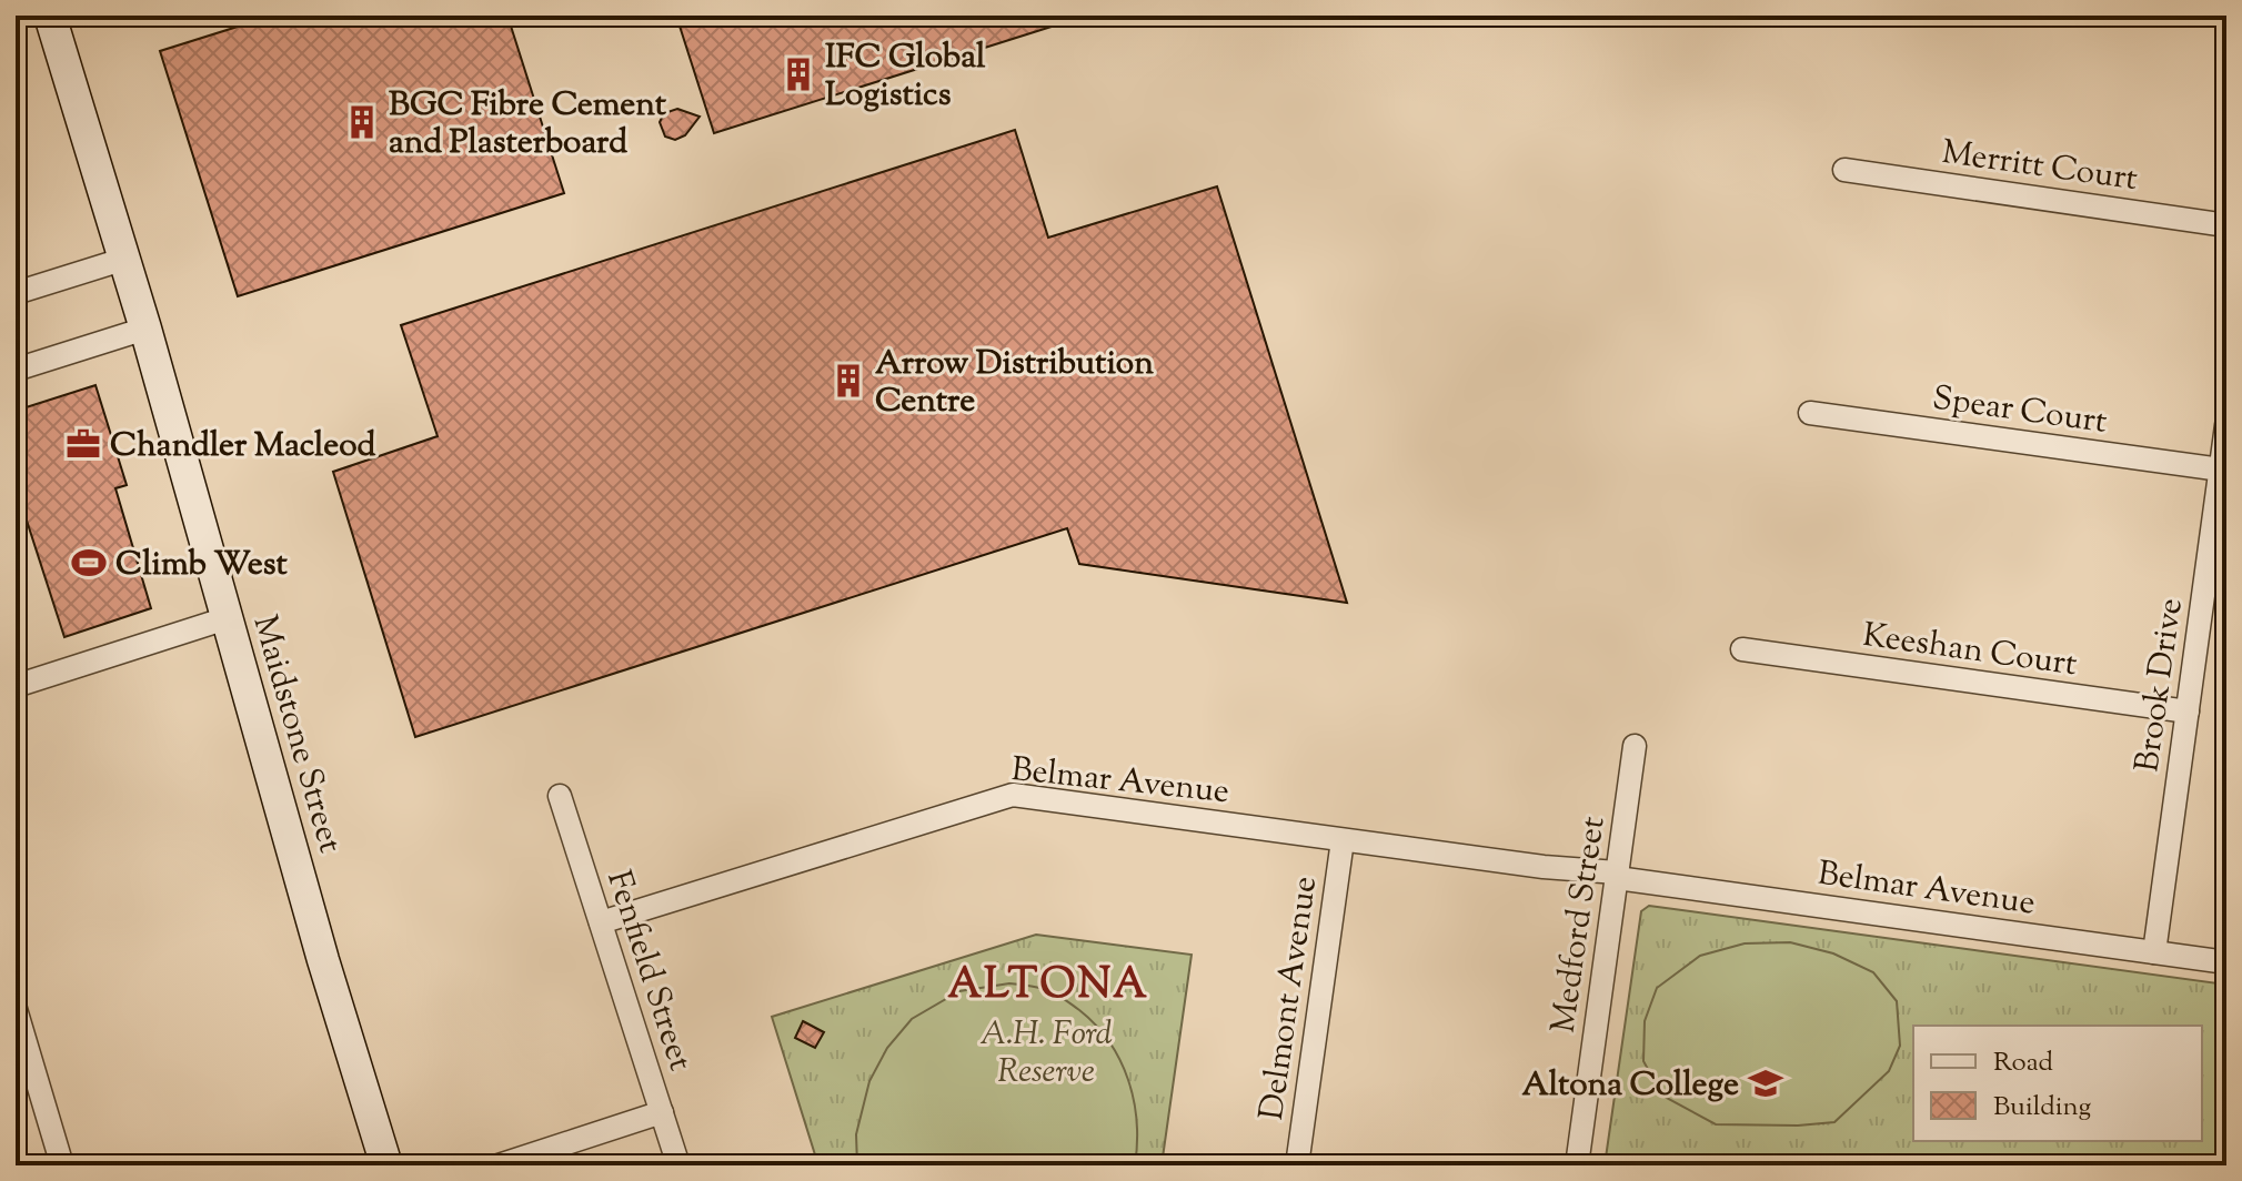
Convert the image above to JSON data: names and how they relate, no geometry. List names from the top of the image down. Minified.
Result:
{"streets":{"main road":["Maidstone Street"],"street":["Merritt Court","Spear Court","Keeshan Court","Brook Drive","Belmar Avenue","Medford Street","Fenfield Street","Delmont Avenue"]},"crossings":[["Spear Court","Brook Drive"],["Keeshan Court","Brook Drive"],["Brook Drive","Belmar Avenue"],["Belmar Avenue","Medford Street"],["Belmar Avenue","Fenfield Street"],["Belmar Avenue","Delmont Avenue"]],"districts":["ALTONA"],"parks":["A.H. Ford Reserve"],"places":{"building":["IFC Global Logistics","BGC Fibre Cement and Plasterboard","Arrow Distribution Centre"],"office":["Chandler Macleod"],"sports":["Climb West"],"school or university":["Altona College"]},"legend":["Road","Building"]}
